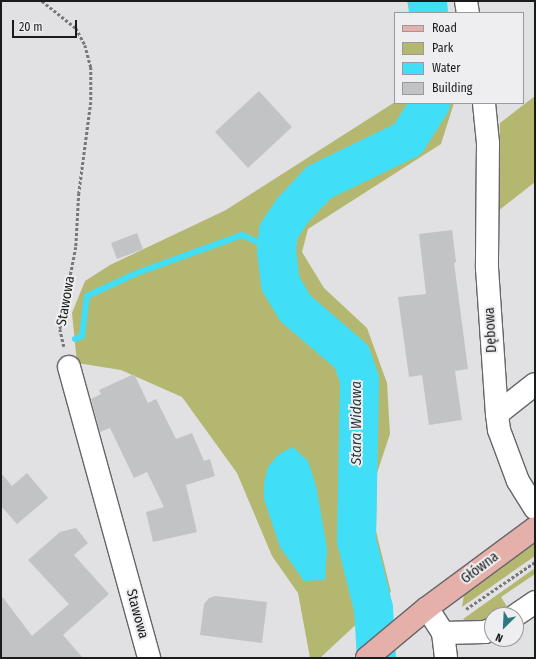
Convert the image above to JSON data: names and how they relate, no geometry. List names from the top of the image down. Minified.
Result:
{"streets":{"main road":["Główna"],"street":["Stawowa","Dębowa"]},"water":["Stara Widawa"],"legend":["Road","Park","Water","Building"],"scale_bar":"20 m","north":"bottom left"}
